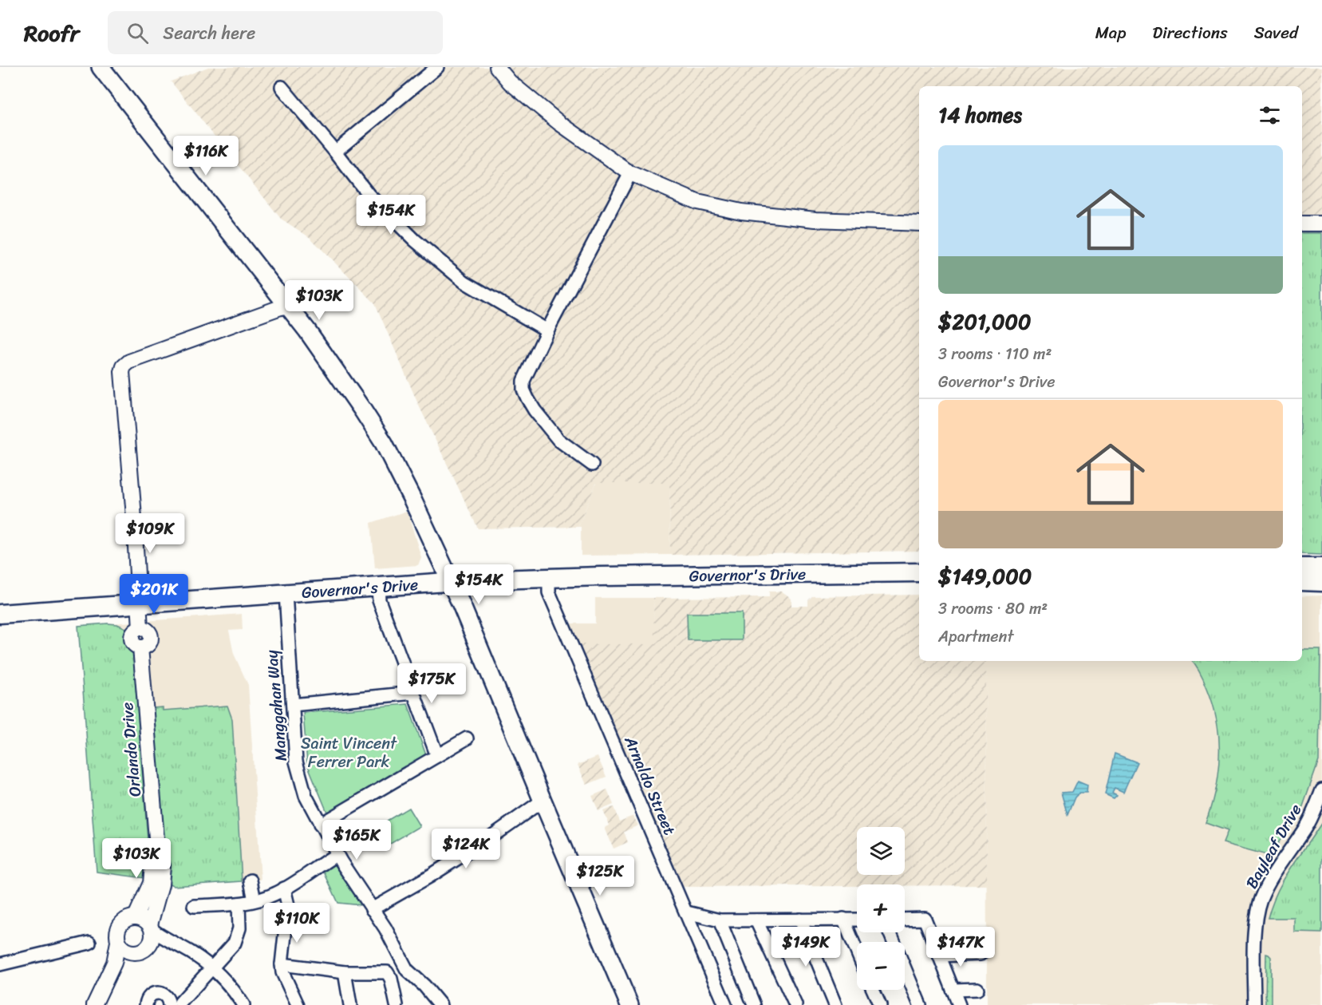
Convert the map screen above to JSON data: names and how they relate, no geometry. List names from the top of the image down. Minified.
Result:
{"streets":{"main road":["Governor's Drive"],"street":["Manggahan Way","Orlando Drive","Arnaldo Street","Bayleaf Drive"]},"crossings":[["Governor's Drive","Manggahan Way"],["Governor's Drive","Orlando Drive"],["Governor's Drive","Arnaldo Street"]],"parks":["Saint Vincent Ferrer Park"],"page":{"header":"Roofr","search":"Search here","nav":["Map","Directions","Saved"],"heading":"14 homes","price":["$116K","$154K","$103K","$109K","$154K","$201K","$175K","$165K","$124K","$103K","$125K","$110K","$149K","$147K"],"list":[{"name":"$201,000","note":"3 rooms · 110 m² · Governor's Drive"},{"name":"$149,000","note":"3 rooms · 80 m² · Apartment"}],"map_buttons":["+","−"]}}
